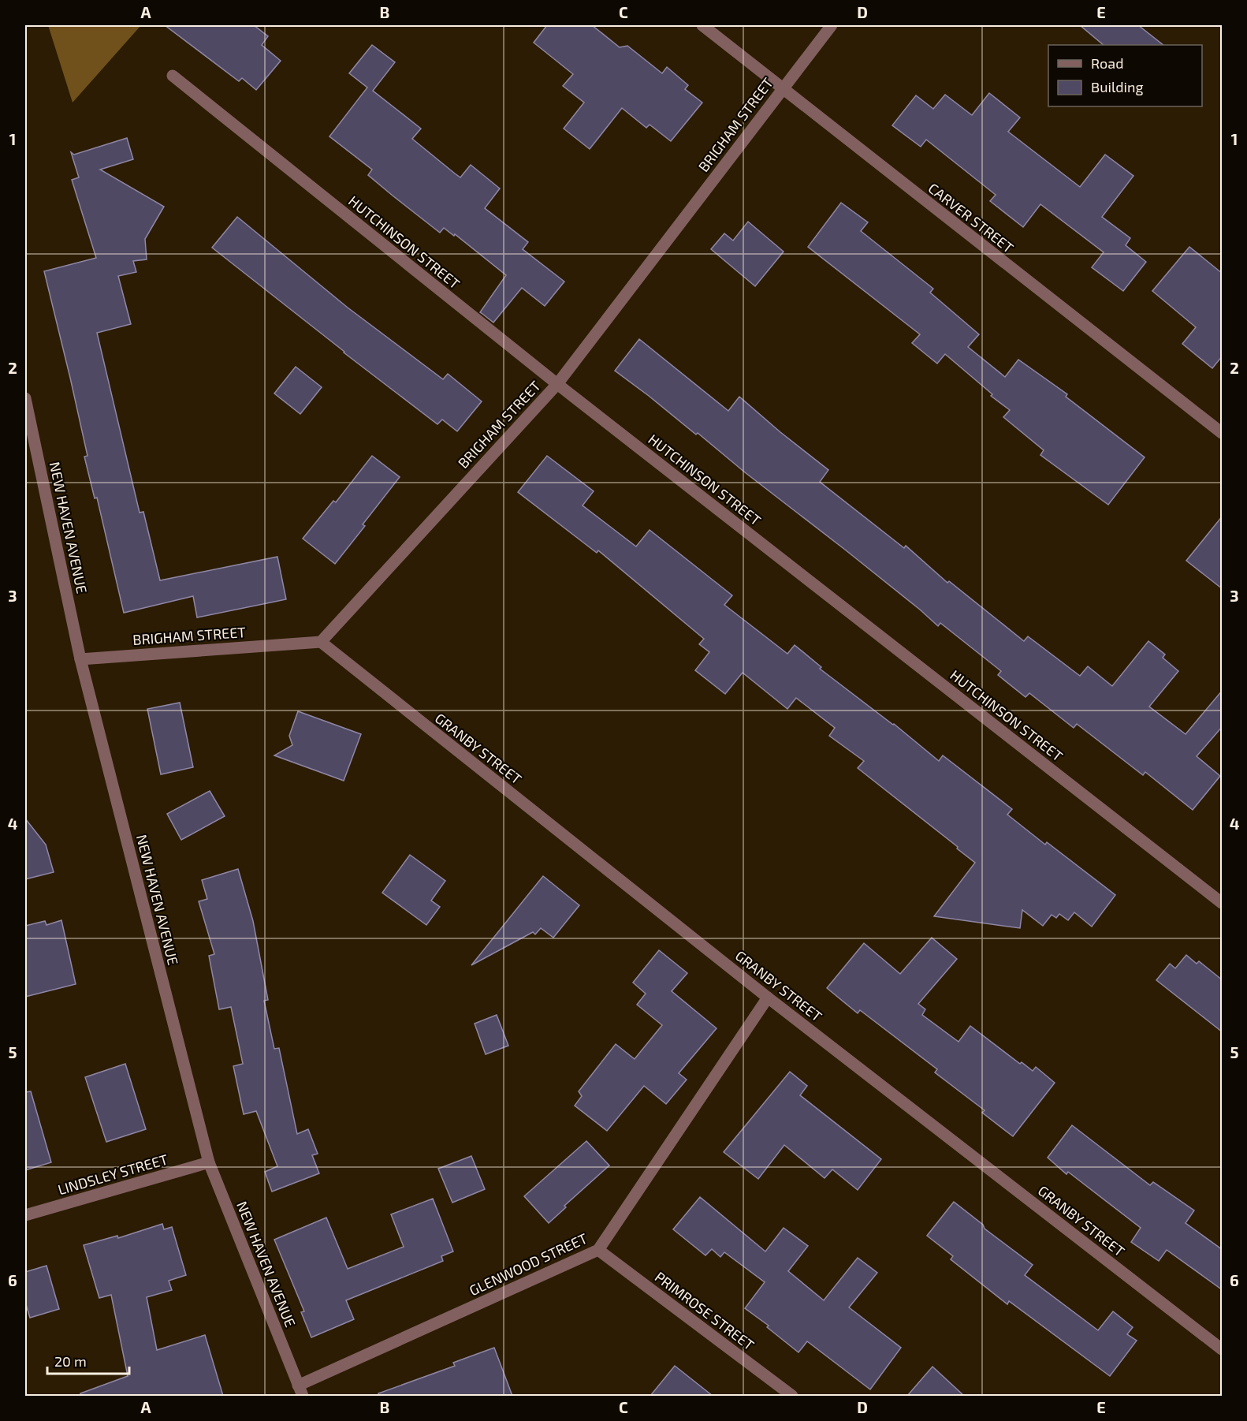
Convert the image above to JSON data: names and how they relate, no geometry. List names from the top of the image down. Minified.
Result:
{"streets":{"street":["BRIGHAM STREET","CARVER STREET","HUTCHINSON STREET","NEW HAVEN AVENUE","GRANBY STREET","LINDSLEY STREET","GLENWOOD STREET","PRIMROSE STREET"]},"crossings":[["BRIGHAM STREET","CARVER STREET"],["BRIGHAM STREET","HUTCHINSON STREET"],["BRIGHAM STREET","NEW HAVEN AVENUE"],["BRIGHAM STREET","GRANBY STREET"],["NEW HAVEN AVENUE","LINDSLEY STREET"],["NEW HAVEN AVENUE","GLENWOOD STREET"],["GRANBY STREET","GLENWOOD STREET"],["GLENWOOD STREET","PRIMROSE STREET"]],"legend":["Road","Building"],"scale_bar":"20 m","grid":{"columns":["A","B","C","D","E"],"rows":["1","2","3","4","5","6"]}}
